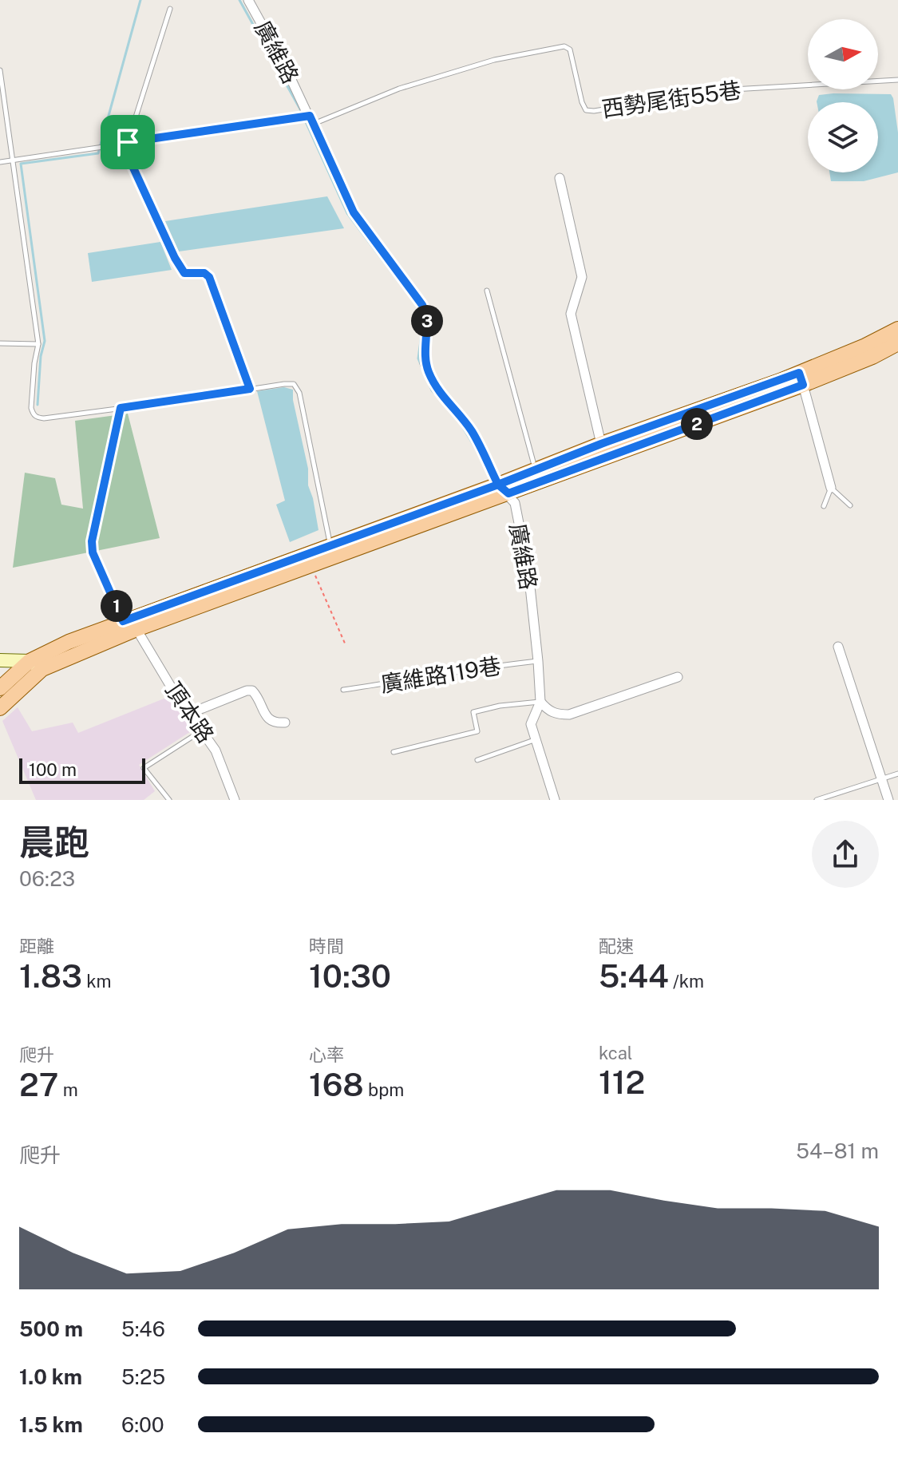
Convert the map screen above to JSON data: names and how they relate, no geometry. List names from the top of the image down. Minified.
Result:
{"streets":{"street":["廣維路","頂本路"],"lane":["西勢尾街55巷","廣維路119巷"]},"crossings":[["廣維路","西勢尾街55巷"],["廣維路","廣維路119巷"]],"scale_bar":"100 m","north":"right","page":{"pins":["3","2","1"],"scale":"100 m","heading":["晨跑","06:23"],"stats":[["距離","1.83 km"],["時間","10:30"],["配速","5:44 /km"],["爬升","27 m"],["心率","168 bpm"],["kcal","112"]],"chart":["爬升","54–81 m"],"list":[{"name":"500 m","note":"5:46"},{"name":"1.0 km","note":"5:25"},{"name":"1.5 km","note":"6:00"}]}}
